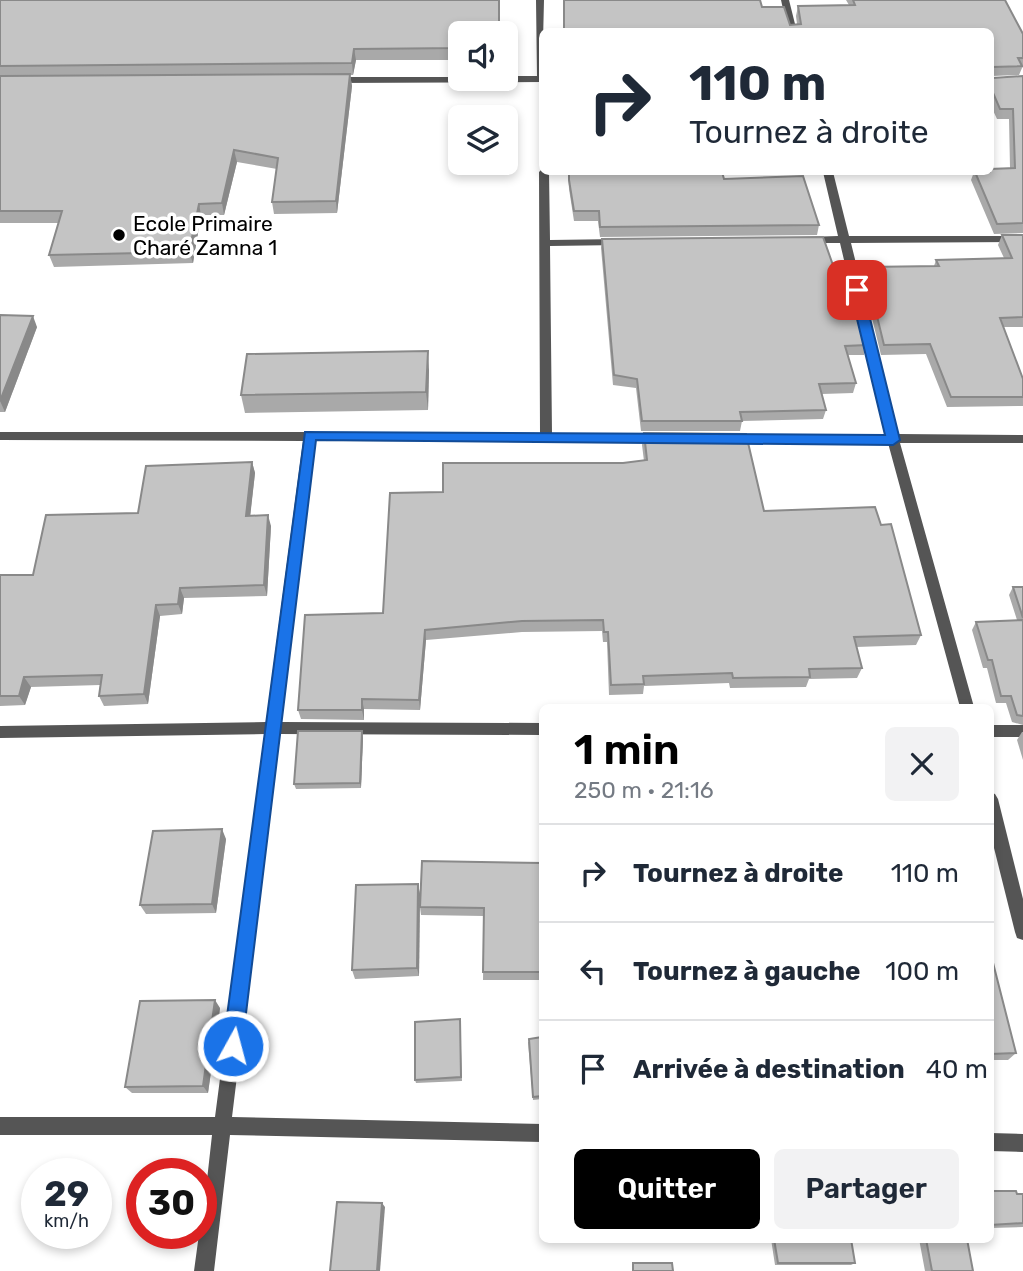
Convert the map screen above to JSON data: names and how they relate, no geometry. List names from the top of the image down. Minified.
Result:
{"places":["Ecole Primaire Charé Zamna 1"],"page":{"turn":["110 m","Tournez à droite"],"heading":["1 min","250 m · 21:16"],"list":[{"name":"Tournez à droite","value":"110 m"},{"name":"Tournez à gauche","value":"100 m"},{"name":"Arrivée à destination","value":"40 m"}],"buttons":["Quitter","Partager"],"speed":"29 km/h","limit":"30"}}
